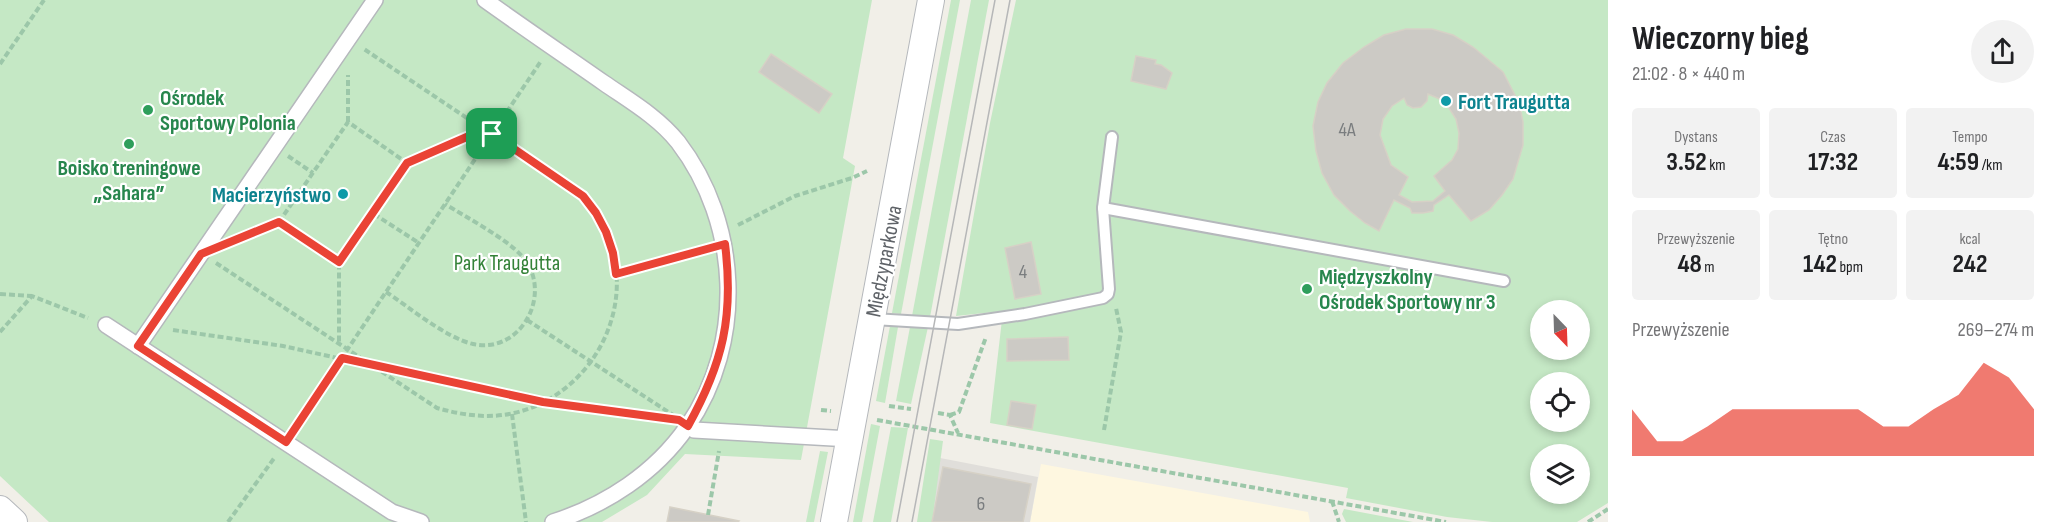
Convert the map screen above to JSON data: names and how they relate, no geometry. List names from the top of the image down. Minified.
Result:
{"streets":{"street":["Międzyparkowa"]},"parks":["Park Traugutta"],"places":["Fort Traugutta","Ośrodek Sportowy Polonia","Boisko treningowe „Sahara”","Macierzyństwo","Międzyszkolny Ośrodek Sportowy nr 3"],"house_numbers":["4A","4","6"],"north":"bottom right","page":{"heading":["Wieczorny bieg","21:02 · 8 × 440 m"],"stats":[["Dystans","3.52 km"],["Czas","17:32"],["Tempo","4:59 /km"],["Przewyższenie","48 m"],["Tętno","142 bpm"],["kcal","242"]],"chart":["Przewyższenie","269–274 m"]}}
